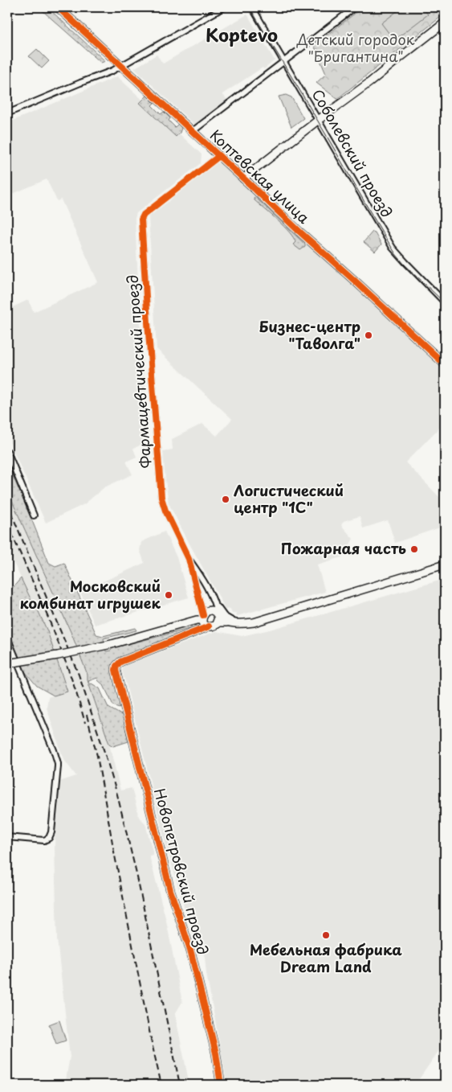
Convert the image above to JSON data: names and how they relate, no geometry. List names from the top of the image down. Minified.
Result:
{"streets":{"street":["Соболевский проезд","Коптевская улица","Фармацевтический проезд","Новопетровский проезд"]},"crossings":[["Коптевская улица","Фармацевтический проезд"],["Фармацевтический проезд","Новопетровский проезд"]],"districts":["Koptevo"],"parks":["Детский городок \"Бригантина\""],"places":["Бизнес-центр \"Таволга\"","Логистический центр \"1С\"","Пожарная часть","Московский комбинат игрушек","Мебельная фабрика Dream Land"]}
